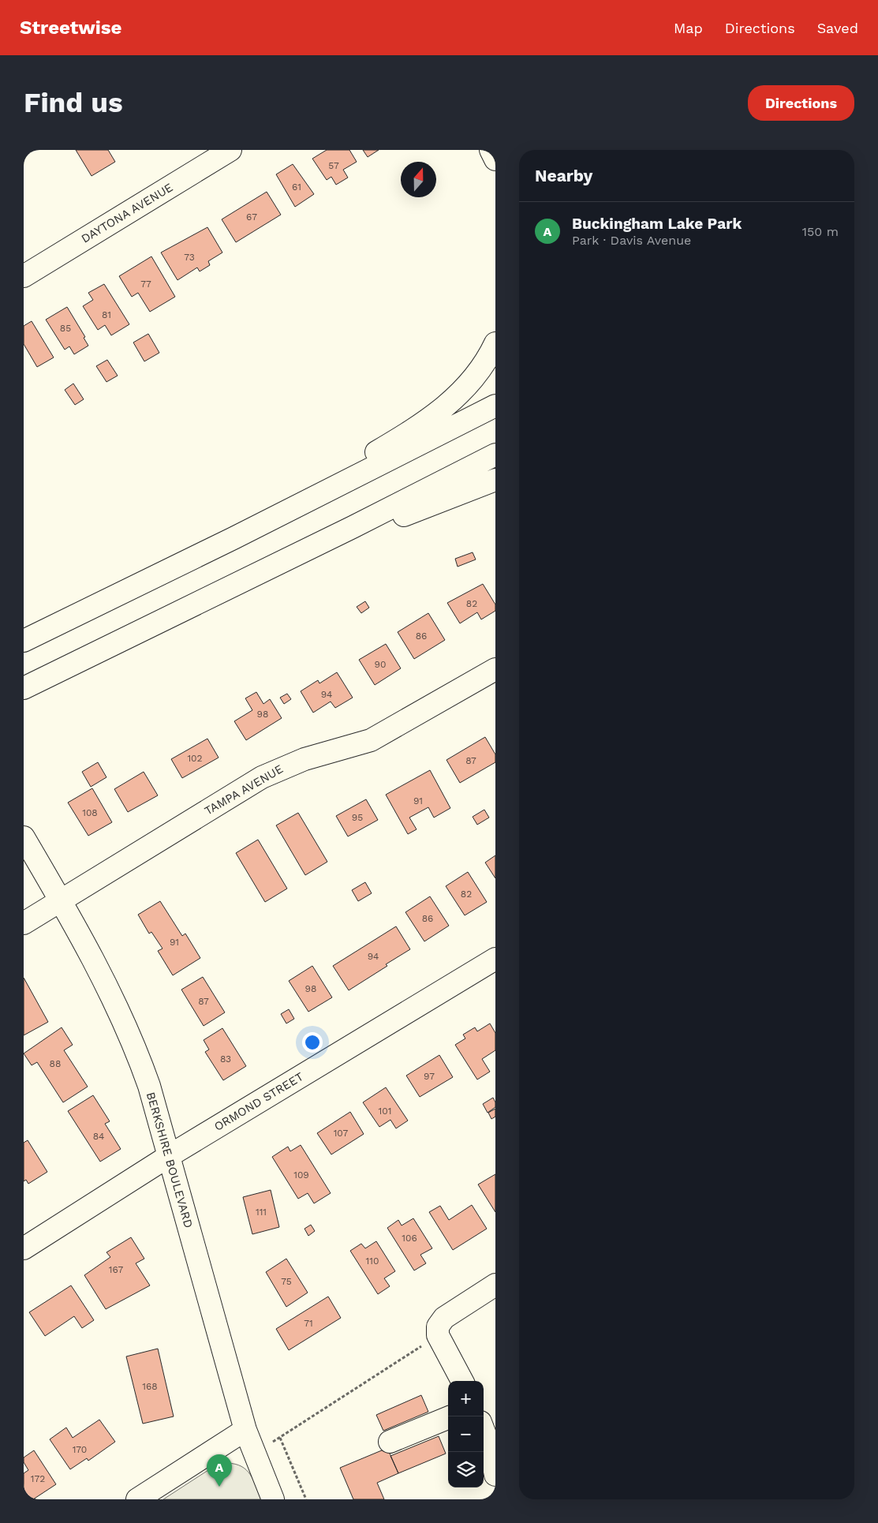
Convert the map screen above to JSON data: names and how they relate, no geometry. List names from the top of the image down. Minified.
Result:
{"streets":{"main road":["DAYTONA AVENUE","TAMPA AVENUE","ORMOND STREET","BERKSHIRE BOULEVARD"]},"crossings":[["TAMPA AVENUE","BERKSHIRE BOULEVARD"],["ORMOND STREET","BERKSHIRE BOULEVARD"]],"house_numbers":["57","61","67","73","77","81","85","82","86","90","94","98","102","87","91","108","95","82","86","91","94","98","87","83","88","97","101","107","84","109","111","106","110","167","75","71","168","170","172"],"north":"top","page":{"header":"Streetwise","nav":["Map","Directions","Saved"],"buttons":"Directions","title":"Find us","heading":"Nearby","list":[{"mark":"A","name":"Buckingham Lake Park","note":"Park · Davis Avenue","value":"150 m"}],"map_buttons":["+","−"],"pins":"A"}}
